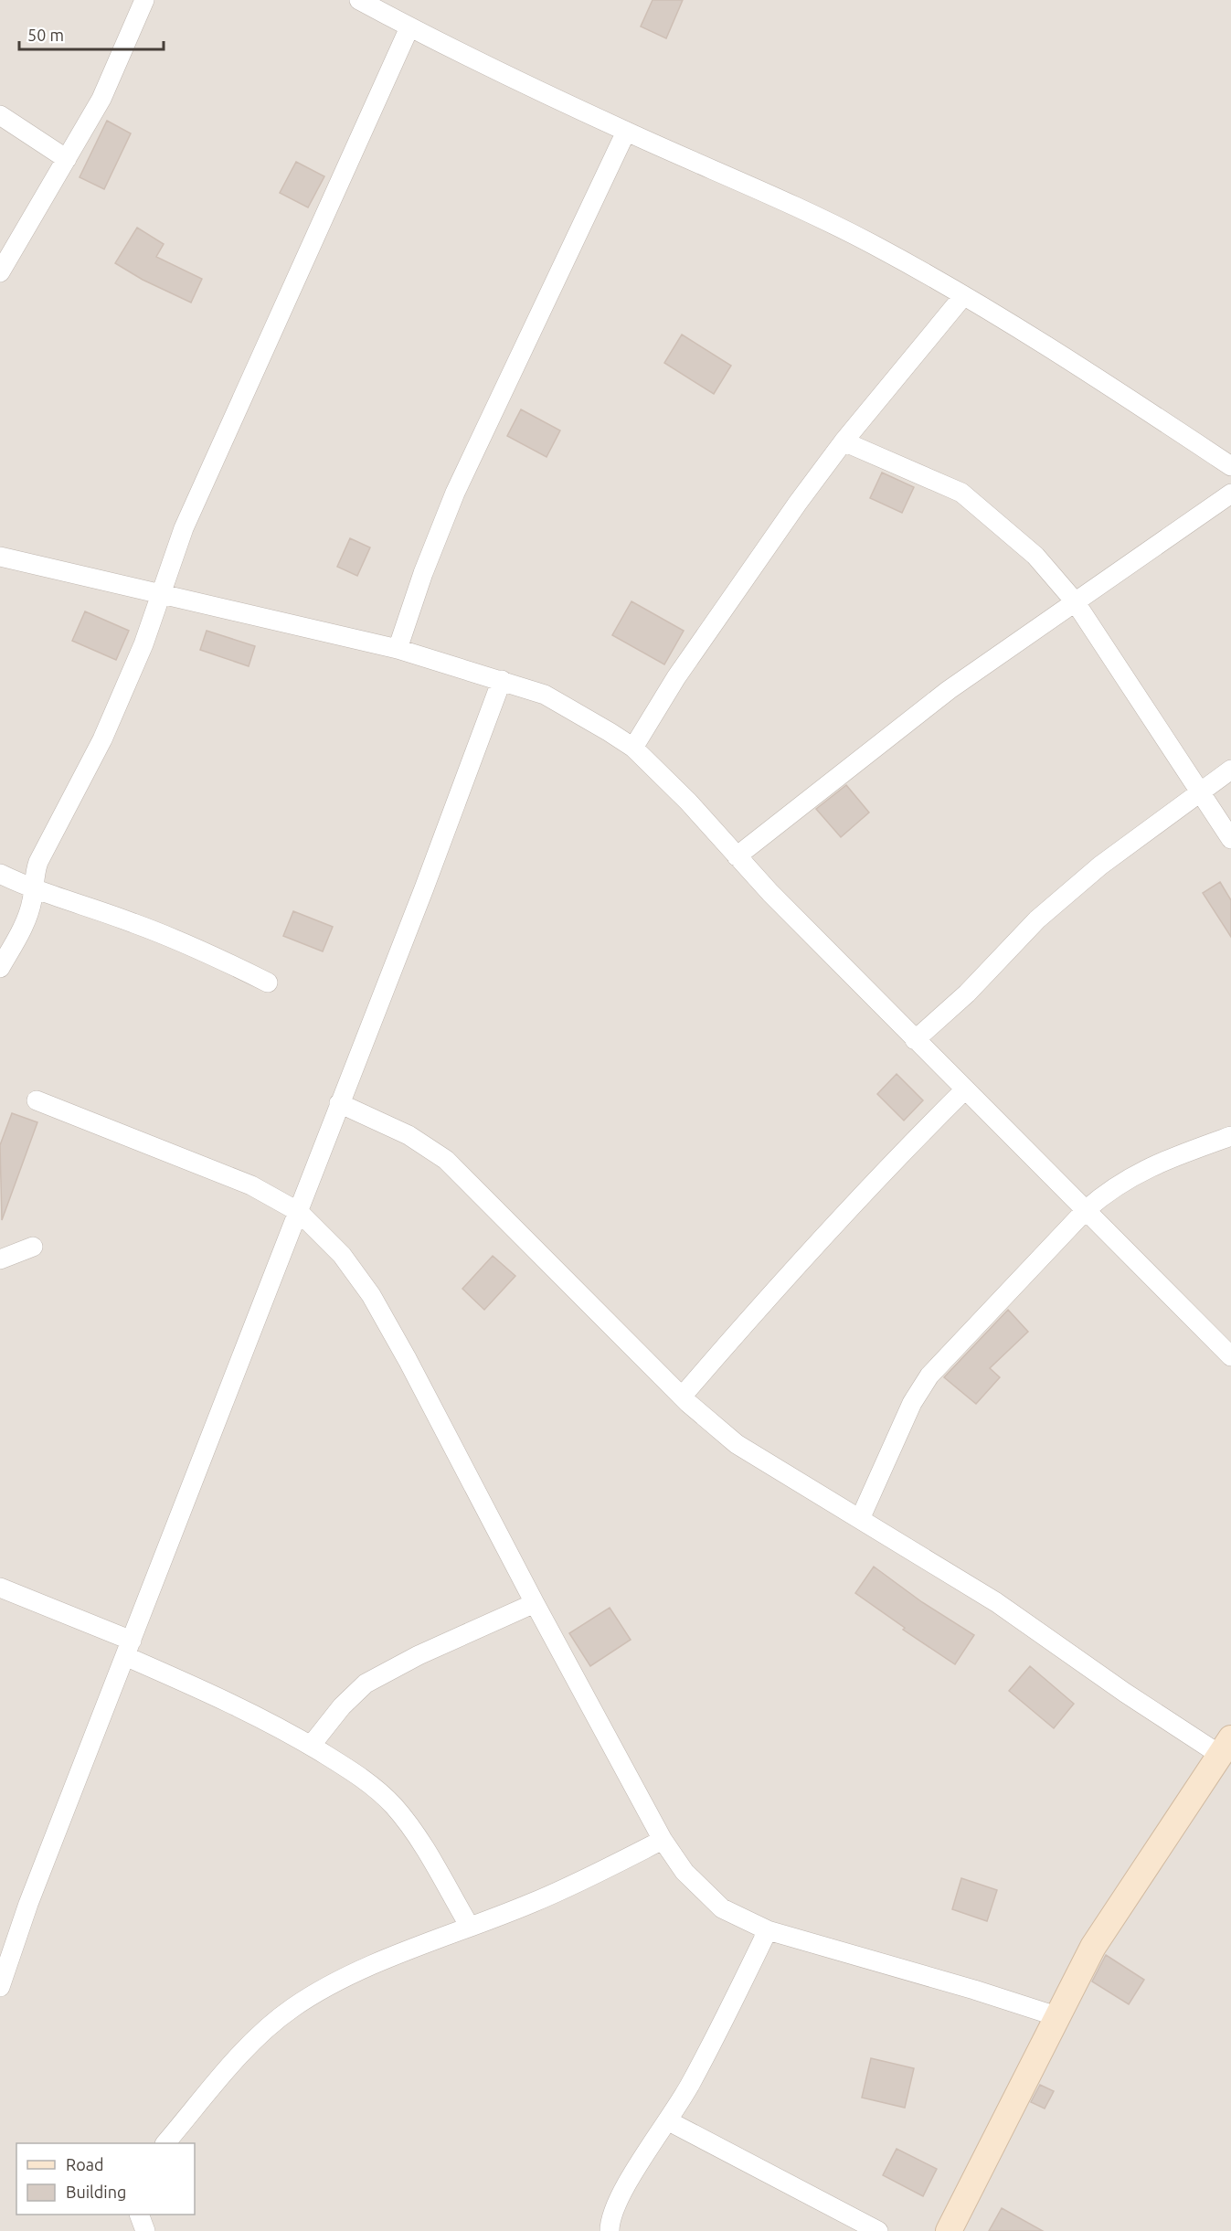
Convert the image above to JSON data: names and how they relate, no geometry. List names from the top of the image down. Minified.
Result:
{"legend":["Road","Building"],"scale_bar":"50 m"}
